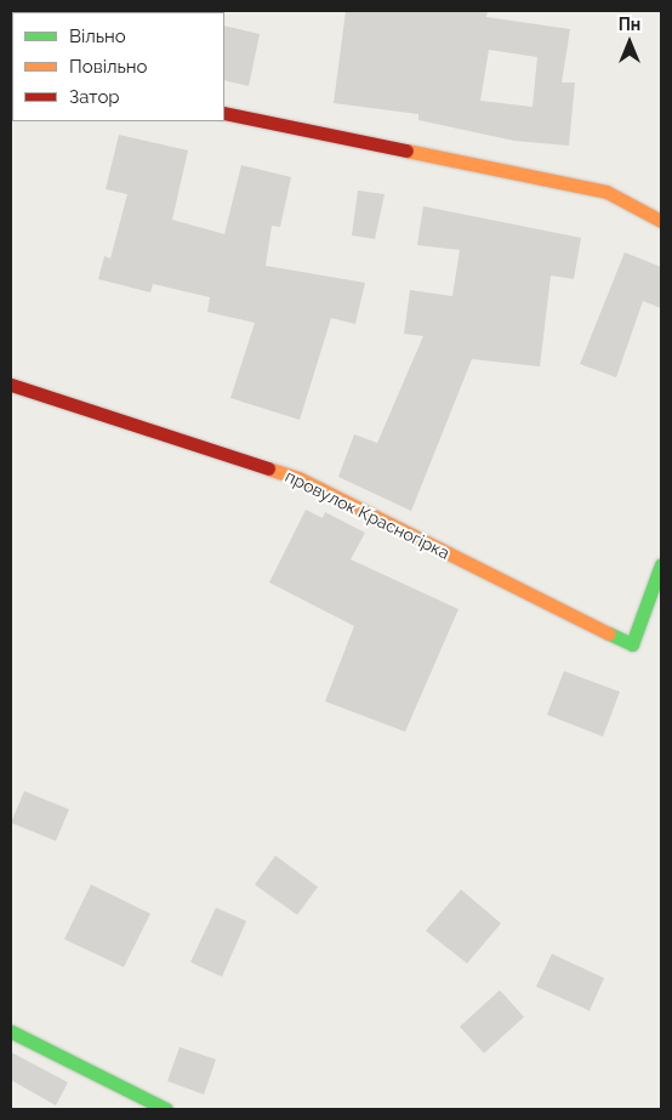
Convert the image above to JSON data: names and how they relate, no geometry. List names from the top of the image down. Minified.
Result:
{"streets":{"street":["провулок Красногірка"]},"legend":["Вільно","Повільно","Затор"],"north":"top"}
